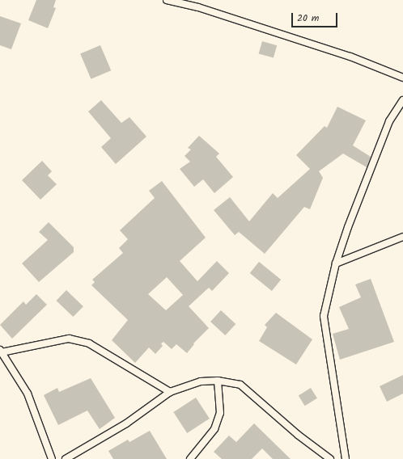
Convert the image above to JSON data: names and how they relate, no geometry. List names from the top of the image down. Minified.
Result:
{"scale_bar":"20 m"}
